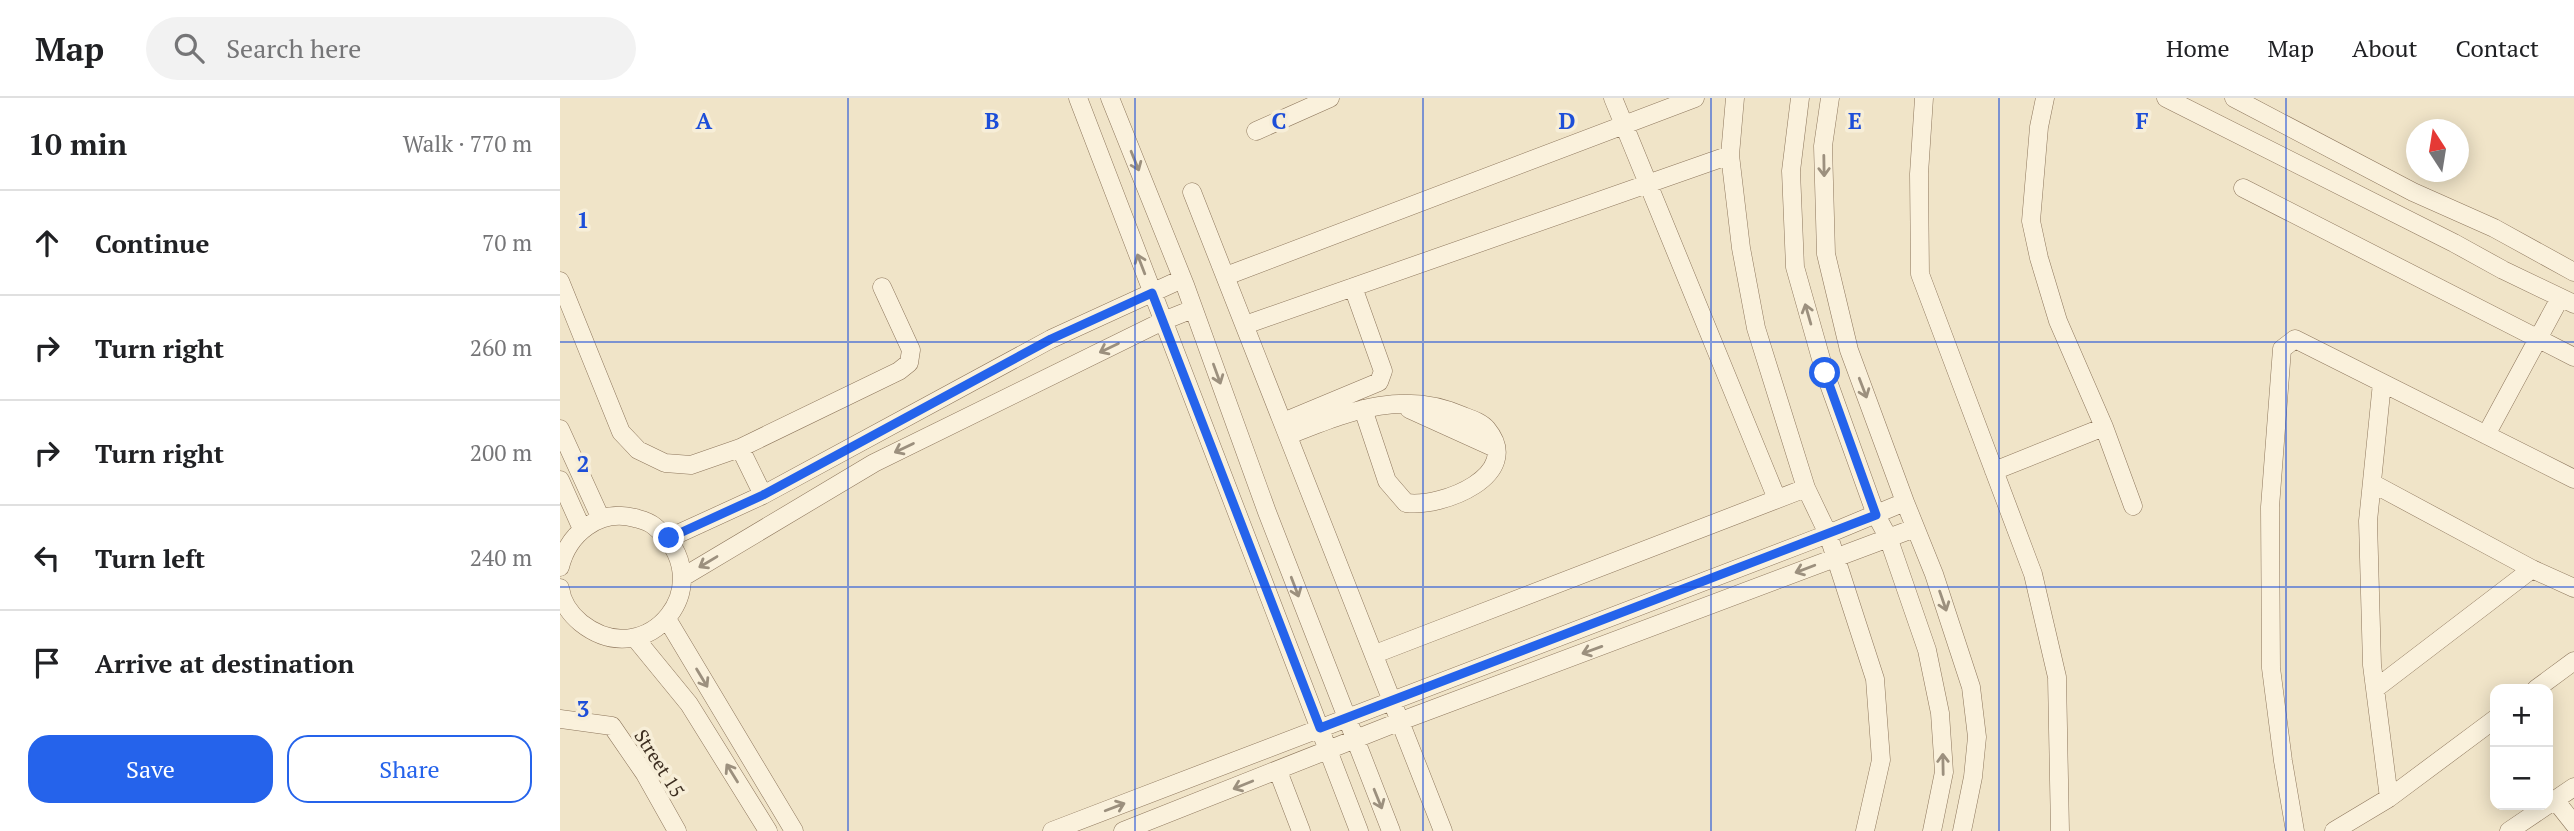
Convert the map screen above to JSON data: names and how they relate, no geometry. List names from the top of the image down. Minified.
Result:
{"streets":{"street":["Street 15"]},"north":"top","page":{"header":"Map","search":"Search here","nav":["Home","Map","About","Contact"],"heading":["10 min","Walk · 770 m"],"list":[["Continue","70 m"],["Turn right","260 m"],["Turn right","200 m"],["Turn left","240 m"],"Arrive at destination"],"map_buttons":["+","−"],"buttons":["Save","Share"]},"grid":{"columns":["A","B","C","D","E","F"],"rows":["1","2","3"]}}
